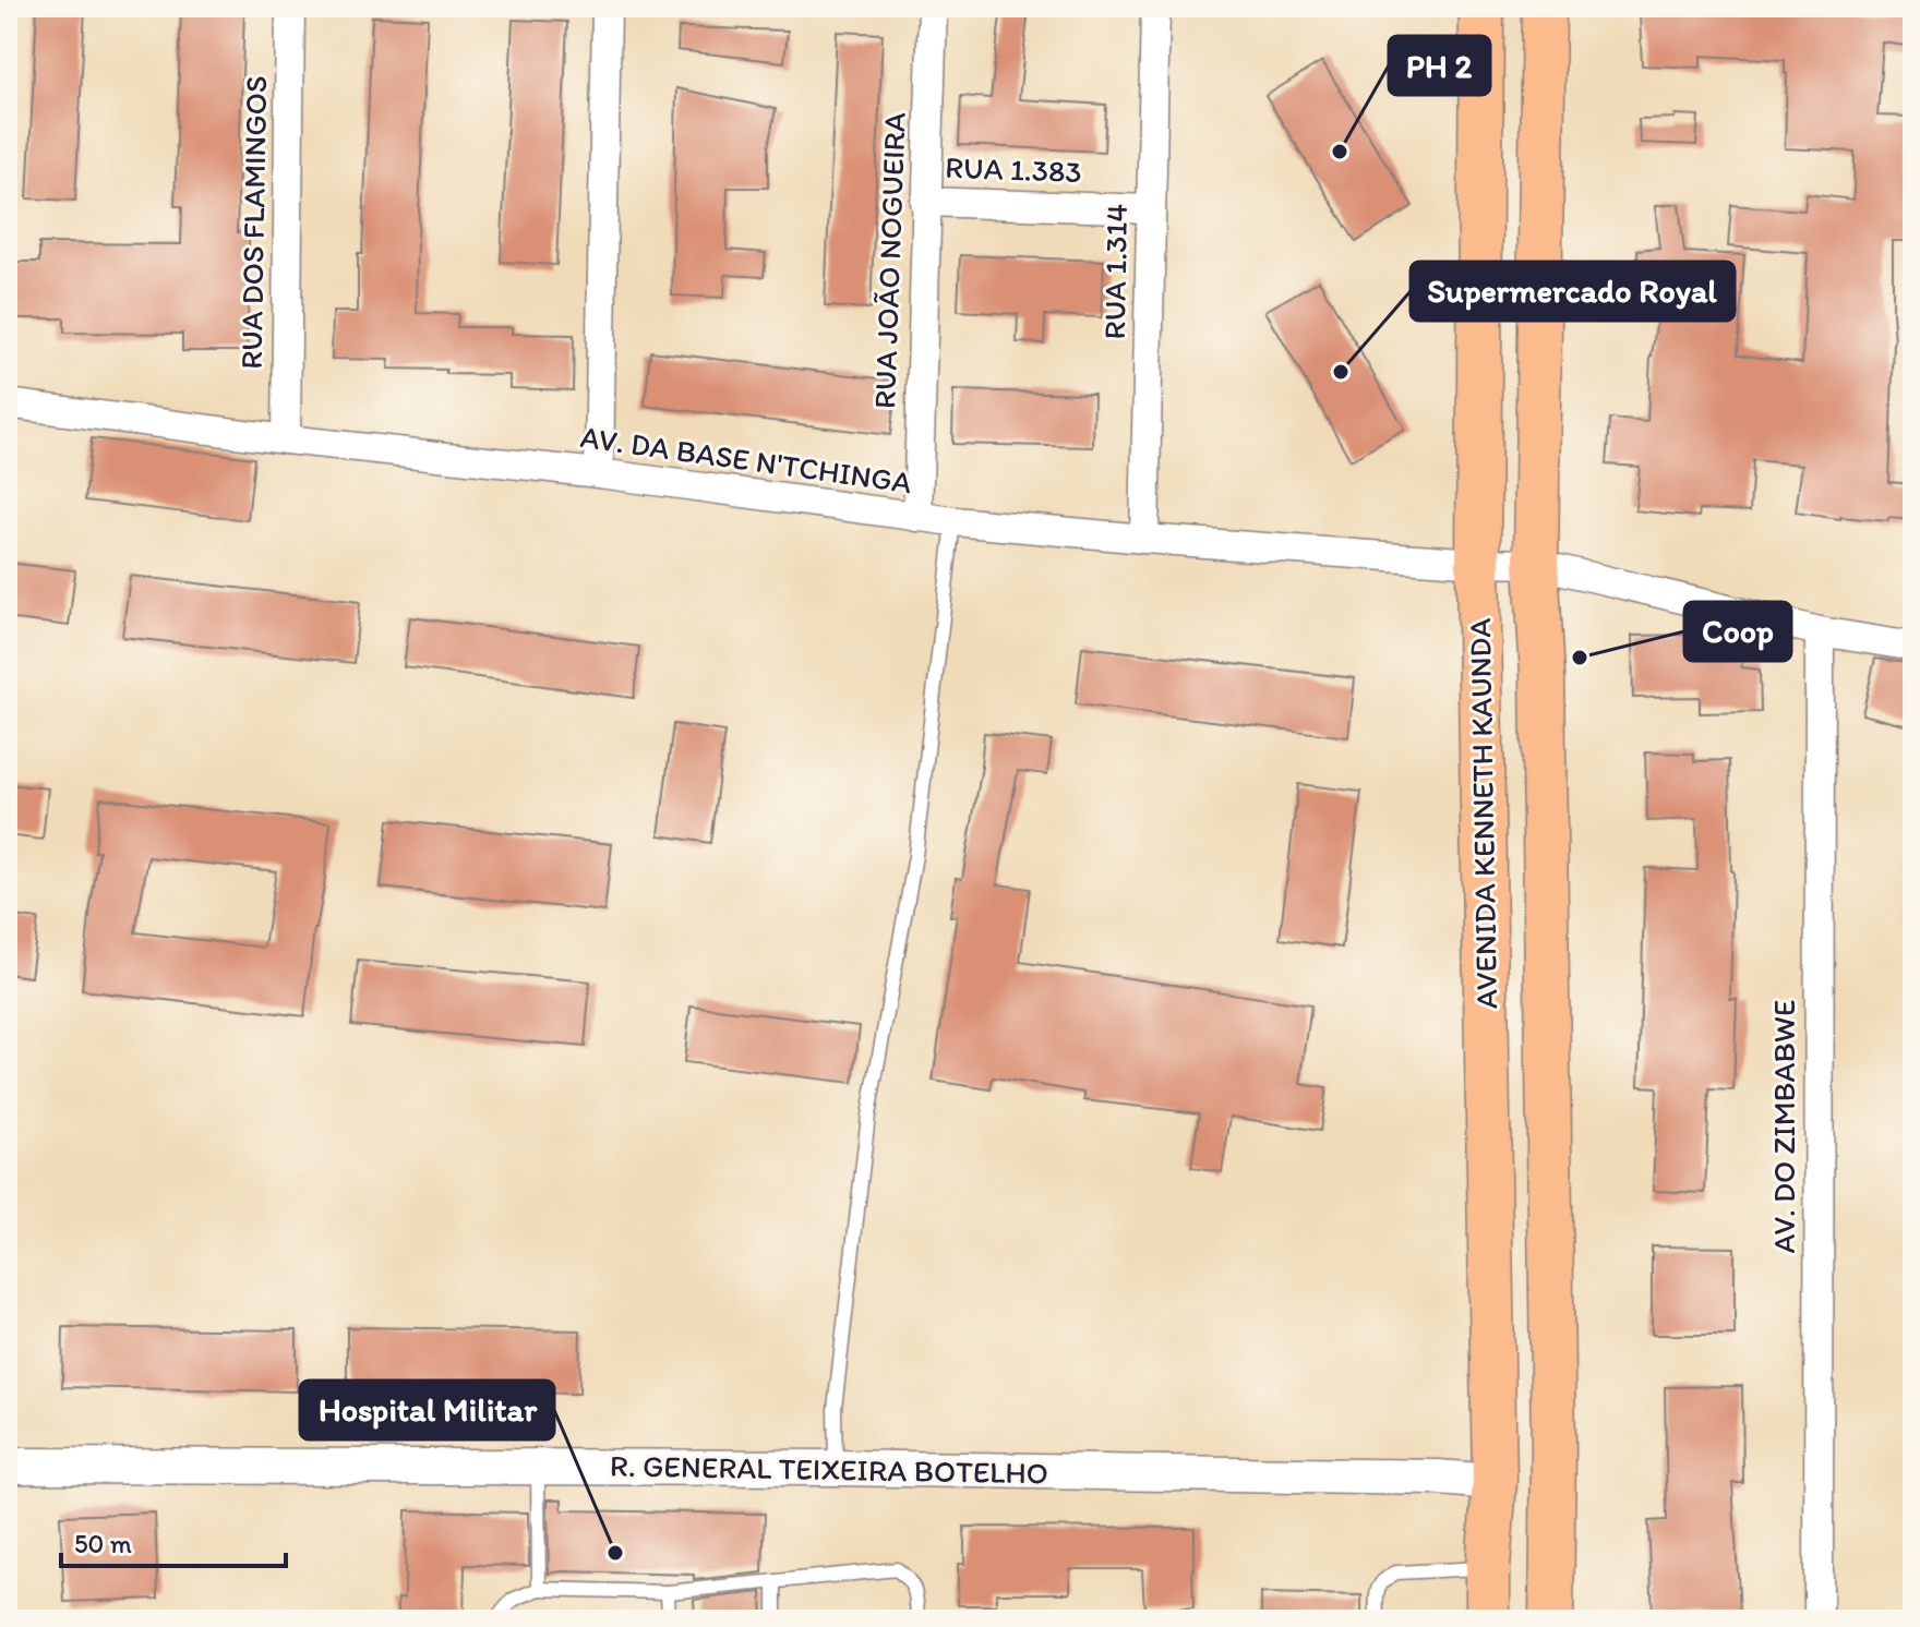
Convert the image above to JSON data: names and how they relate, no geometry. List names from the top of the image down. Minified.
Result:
{"streets":{"main road":["AVENIDA KENNETH KAUNDA"],"street":["RUA 1.383","RUA DOS FLAMINGOS","RUA JOÃO NOGUEIRA","RUA 1.314","AV. DA BASE N'TCHINGA","AV. DO ZIMBABWE","R. GENERAL TEIXEIRA BOTELHO"]},"crossings":[["RUA 1.383","RUA JOÃO NOGUEIRA"],["RUA 1.383","RUA 1.314"],["RUA DOS FLAMINGOS","AV. DA BASE N'TCHINGA"],["RUA JOÃO NOGUEIRA","AV. DA BASE N'TCHINGA"],["RUA 1.314","AV. DA BASE N'TCHINGA"],["AV. DA BASE N'TCHINGA","AVENIDA KENNETH KAUNDA"],["AV. DA BASE N'TCHINGA","AV. DO ZIMBABWE"],["AVENIDA KENNETH KAUNDA","R. GENERAL TEIXEIRA BOTELHO"]],"places":["PH 2","Supermercado Royal","Coop","Hospital Militar"],"scale_bar":"50 m"}
